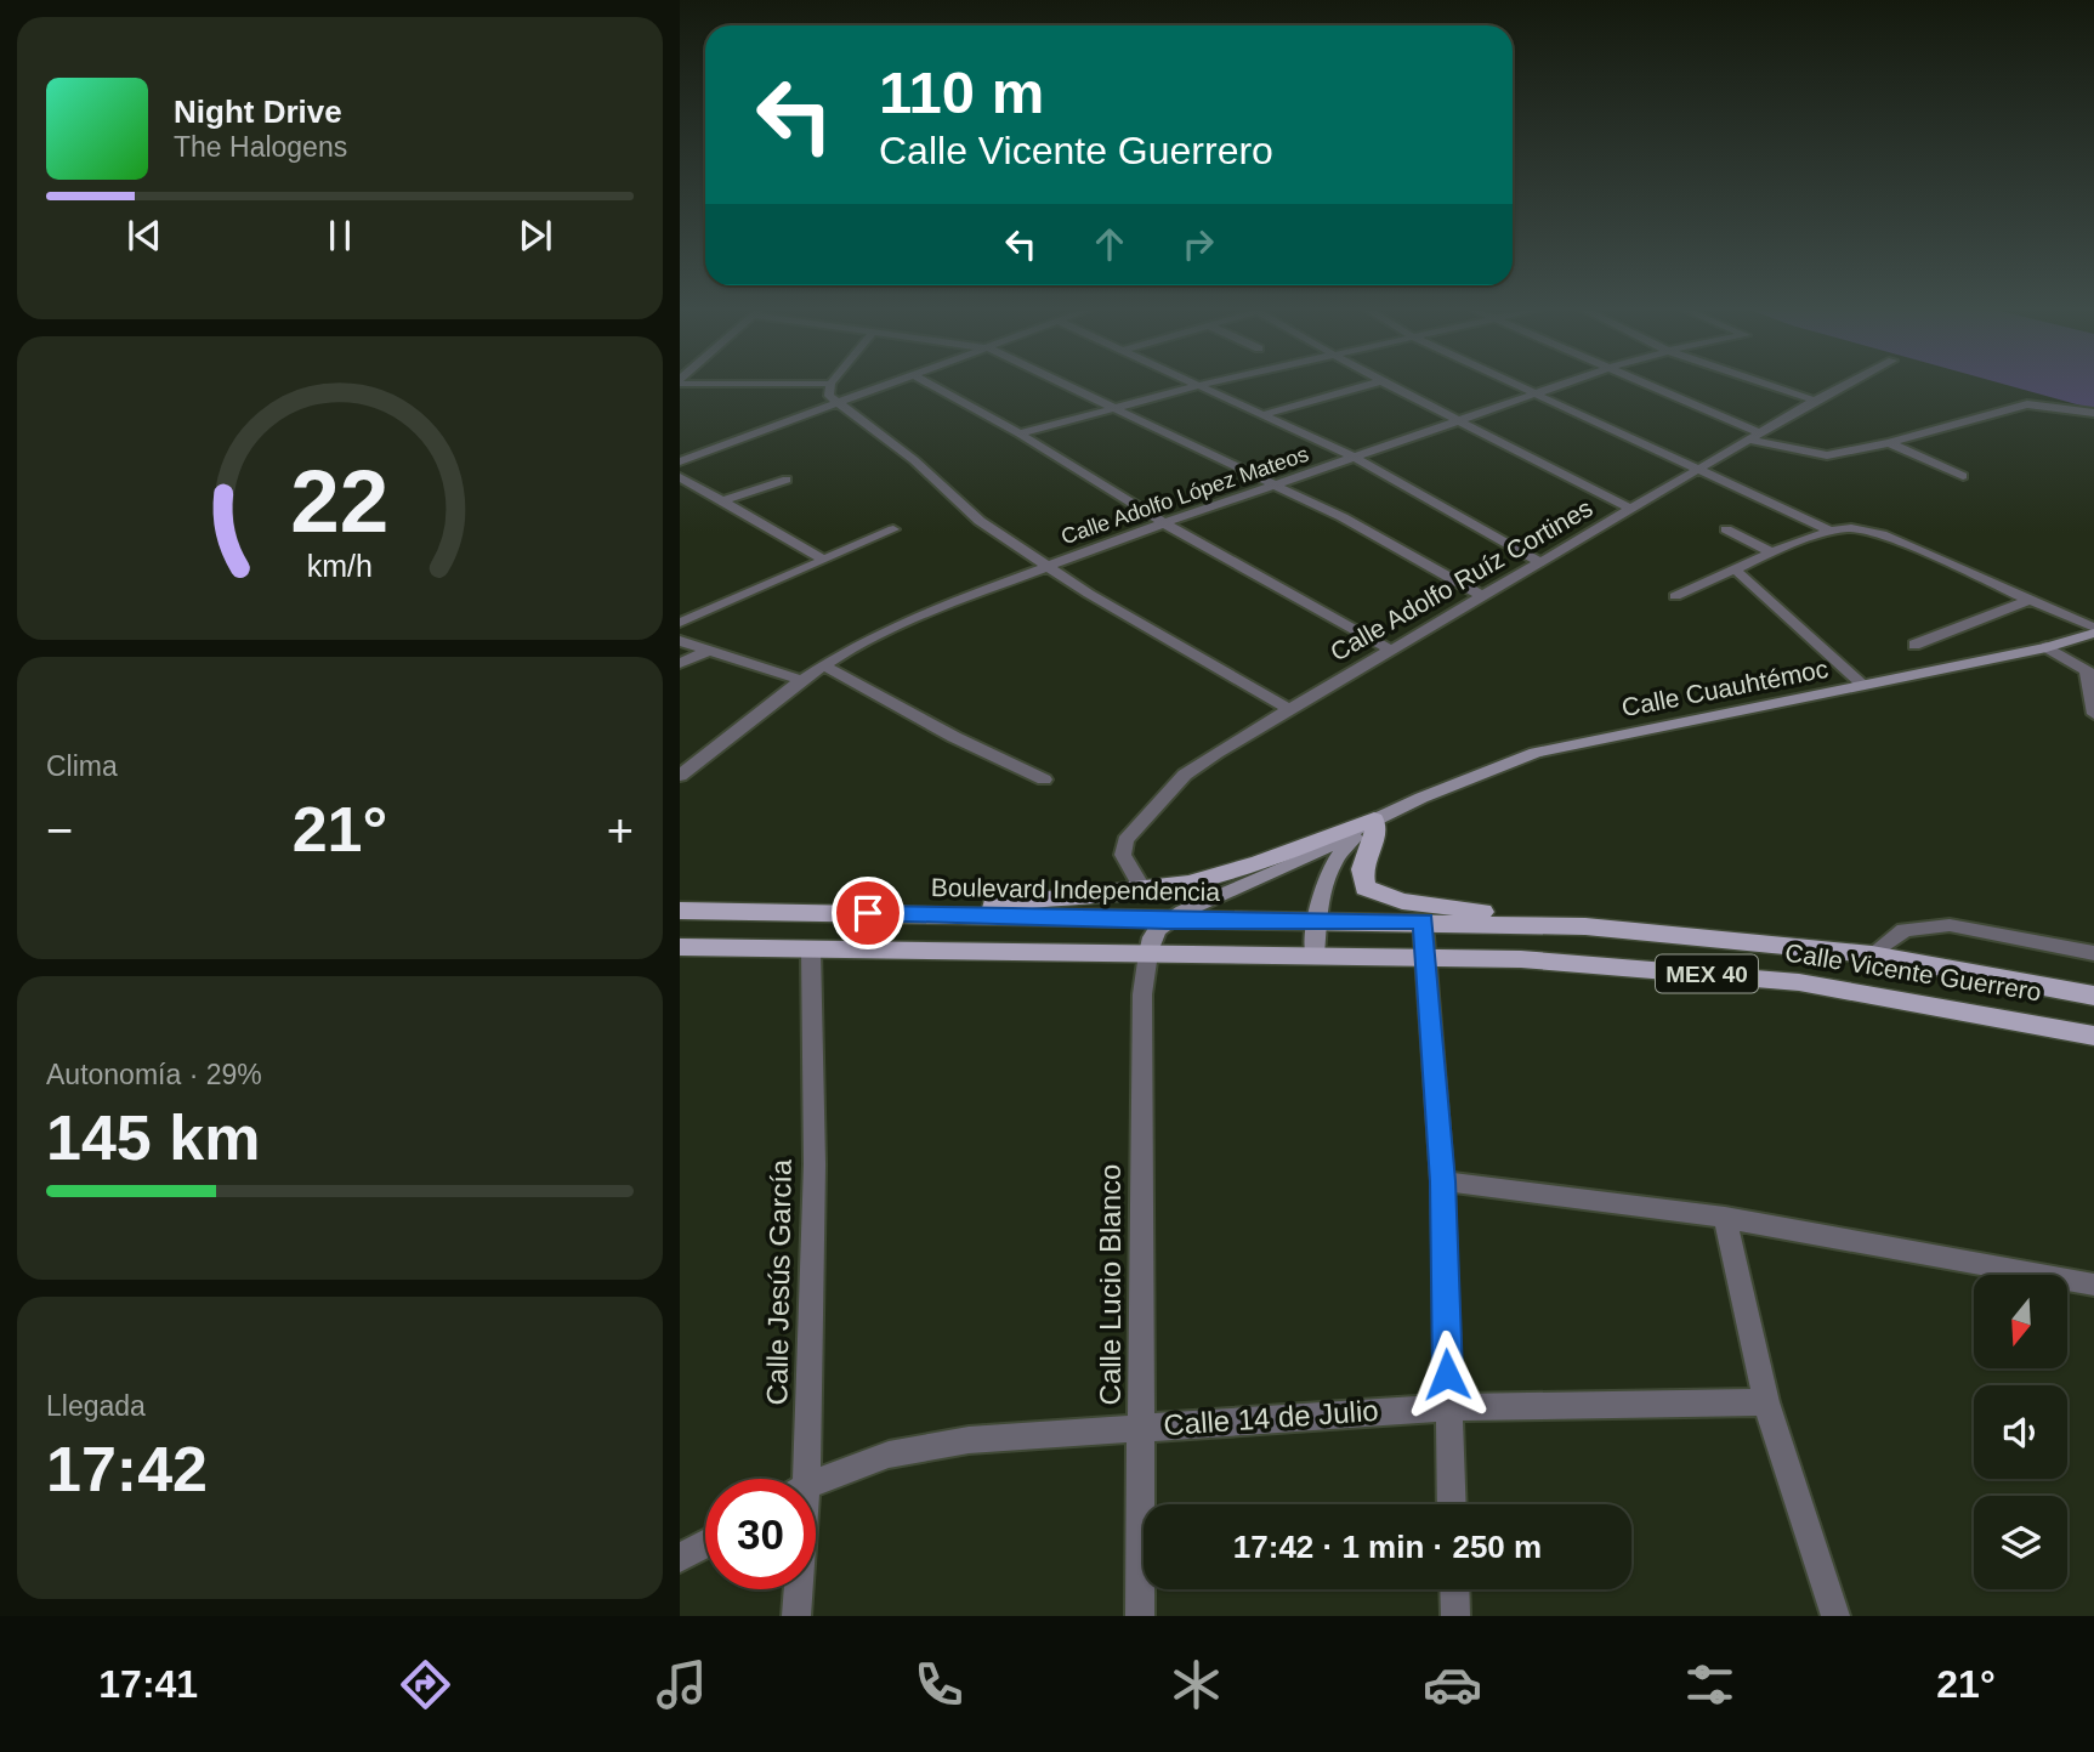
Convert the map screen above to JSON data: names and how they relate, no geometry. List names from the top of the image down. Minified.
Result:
{"streets":{"main road":["Boulevard Independencia","Calle Vicente Guerrero","MEX 40"],"street":["Calle Adolfo López Mateos","Calle Adolfo Ruíz Cortines","Calle Cuauhtémoc","Calle Jesús García","Calle Lucio Blanco","Calle 14 de Julio"]},"crossings":[["Calle Cuauhtémoc","Boulevard Independencia"],["Boulevard Independencia","Calle Vicente Guerrero"],["Calle Vicente Guerrero","MEX 40"],["MEX 40","Calle Jesús García"],["MEX 40","Calle Lucio Blanco"],["Calle Lucio Blanco","Calle 14 de Julio"]],"north":"bottom","page":{"turn":["110 m","Calle Vicente Guerrero"],"song":["Night Drive","The Halogens"],"tile":["Clima",["Autonomía · 29%","145 km"],["Llegada","17:42"]],"heat":["−","21°","+"],"limit":"30","trip":"17:42 · 1 min · 250 m","tabs":["17:41","21°"],"gauge":["22","km/h"]}}
